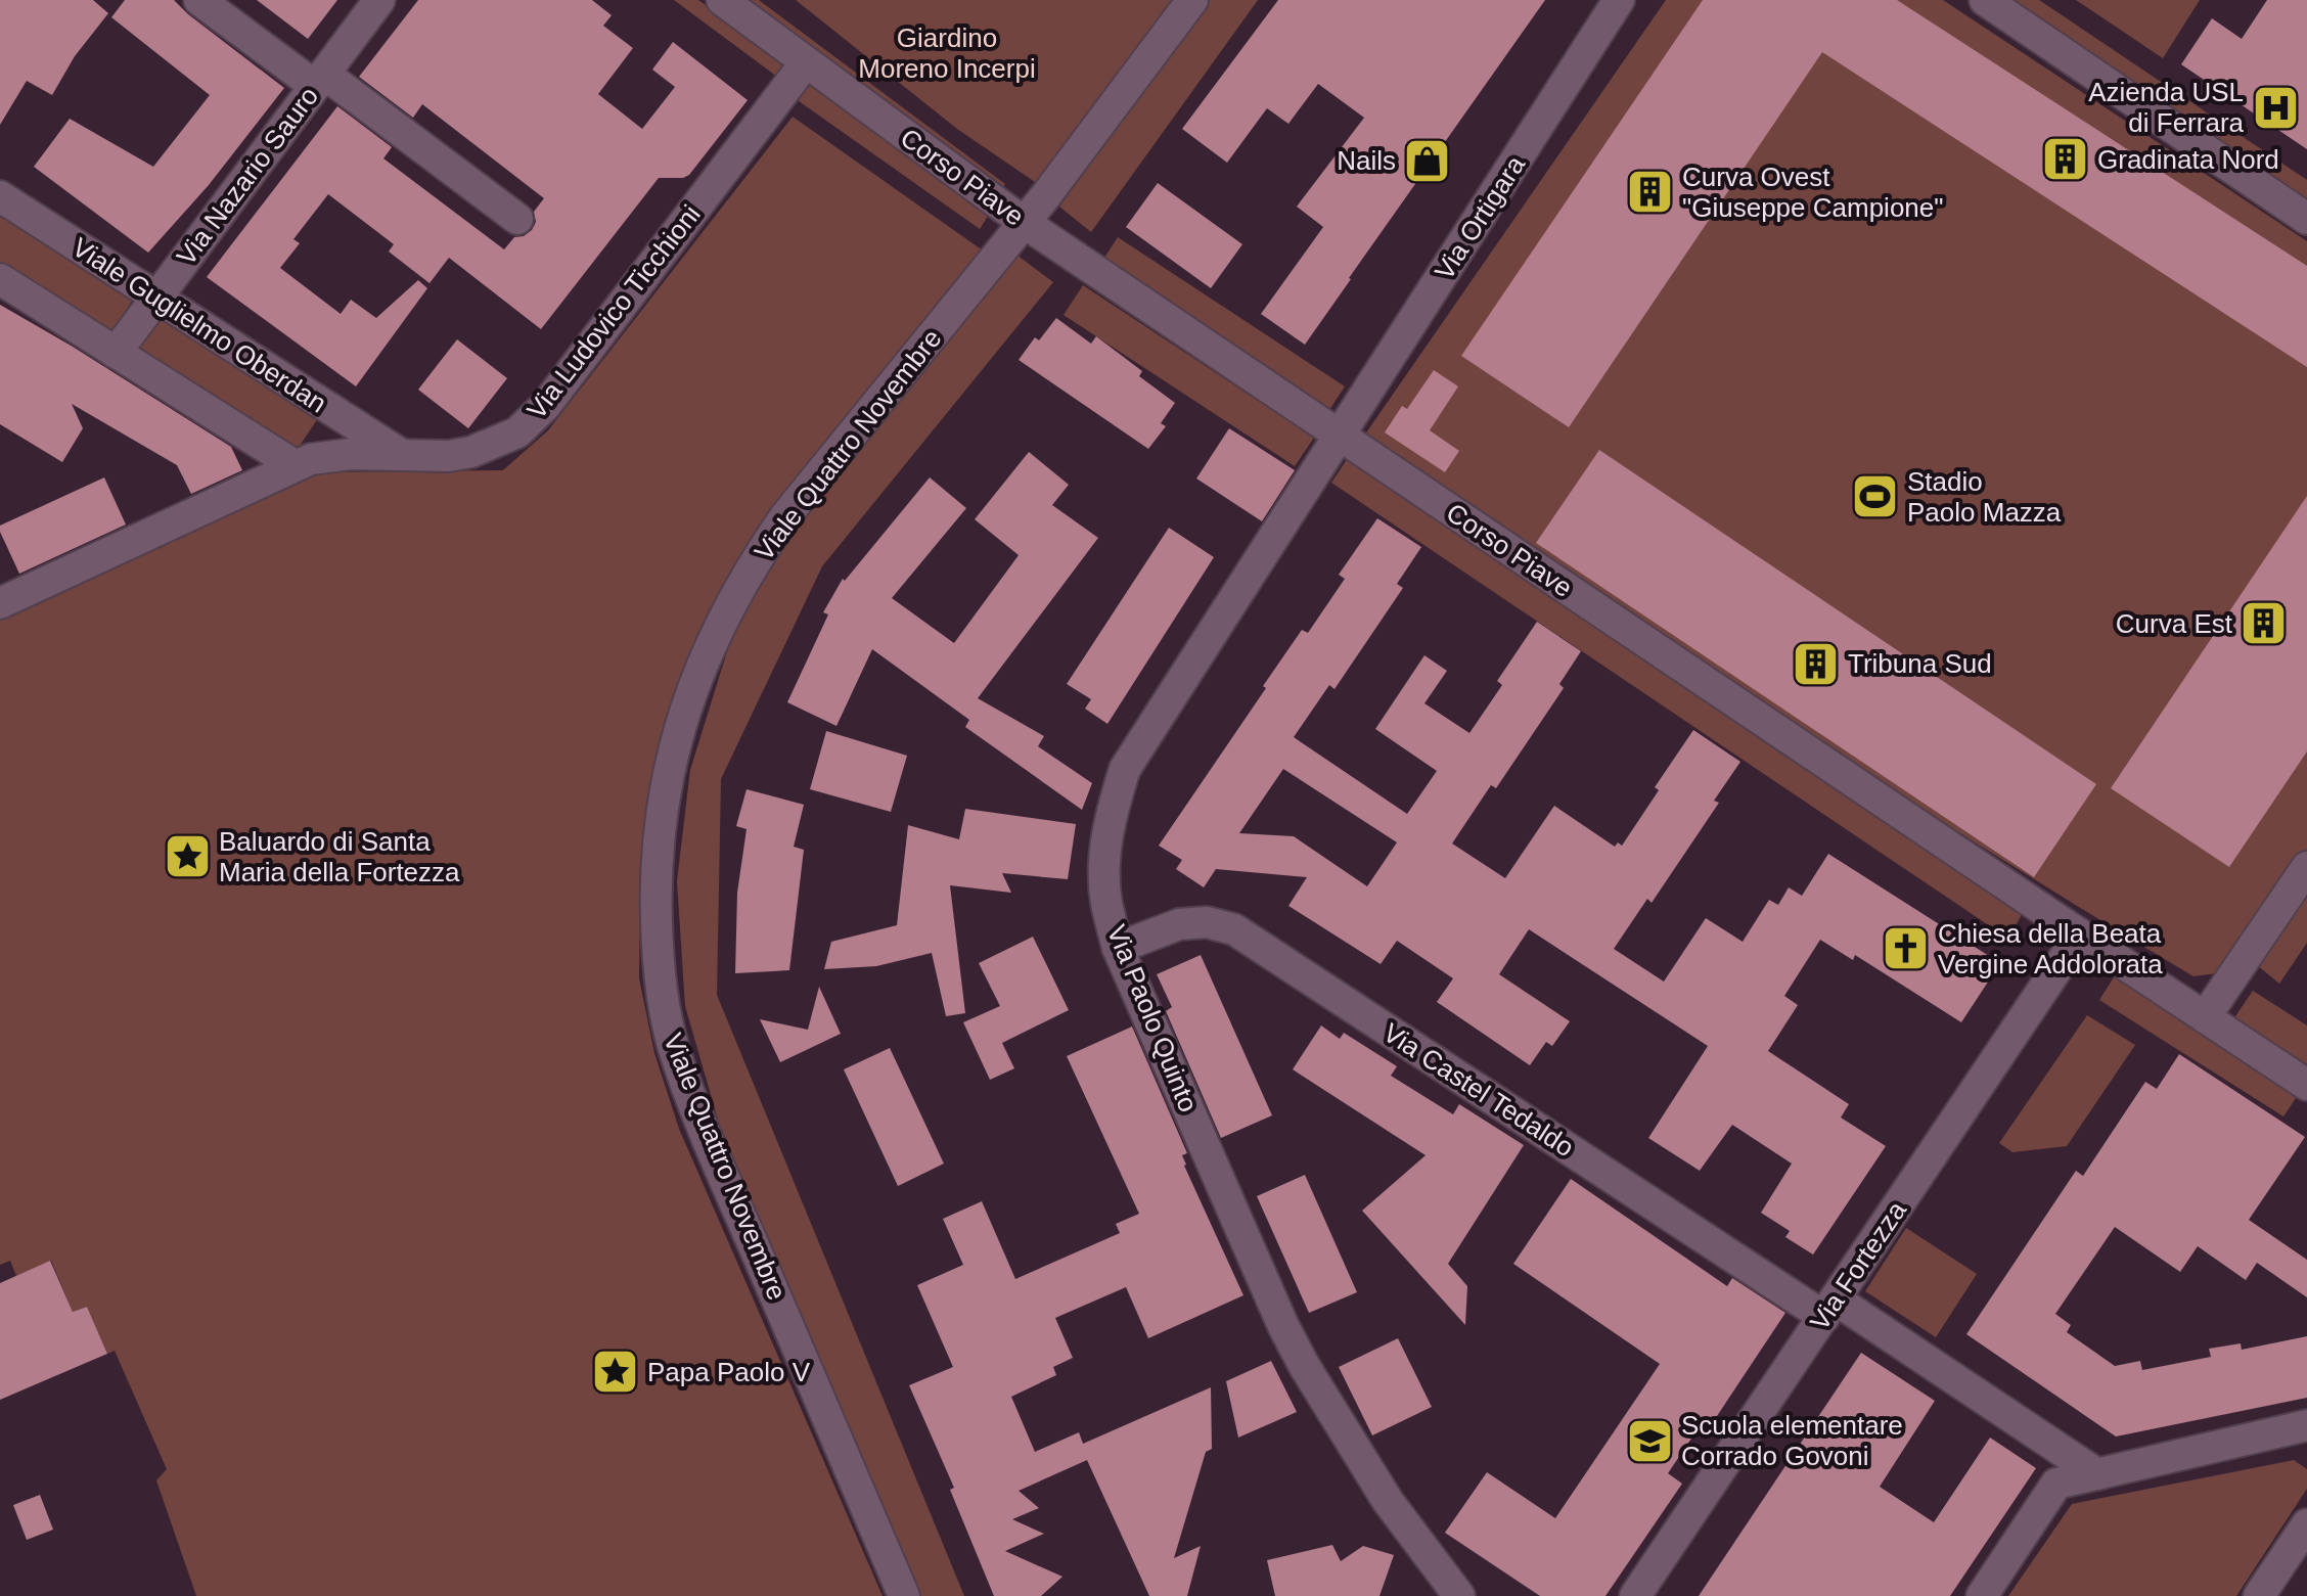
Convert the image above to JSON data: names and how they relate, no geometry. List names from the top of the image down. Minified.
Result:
{"streets":{"street":["Via Nazario Sauro","Corso Piave","Via Ortigara","Via Ludovico Ticchioni","Viale Guglielmo Oberdan","Viale Quattro Novembre","Via Paolo Quinto","Via Castel Tedaldo","Via Fortezza"]},"crossings":[["Via Nazario Sauro","Viale Guglielmo Oberdan"],["Corso Piave","Via Ortigara"],["Corso Piave","Via Ludovico Ticchioni"],["Corso Piave","Viale Quattro Novembre"],["Corso Piave","Via Paolo Quinto"],["Corso Piave","Via Fortezza"],["Via Ortigara","Via Paolo Quinto"],["Via Ludovico Ticchioni","Viale Guglielmo Oberdan"],["Via Paolo Quinto","Via Castel Tedaldo"],["Via Castel Tedaldo","Via Fortezza"]],"parks":["Giardino Moreno Incerpi"],"places":{"hospital":["Azienda USL di Ferrara"],"building":["Gradinata Nord","Curva Ovest \"Giuseppe Campione\"","Curva Est","Tribuna Sud"],"shop":["Nails"],"sports":["Stadio Paolo Mazza"],"place":["Baluardo di Santa Maria della Fortezza","Papa Paolo V"],"church":["Chiesa della Beata Vergine Addolorata"],"school or university":["Scuola elementare Corrado Govoni"]}}
